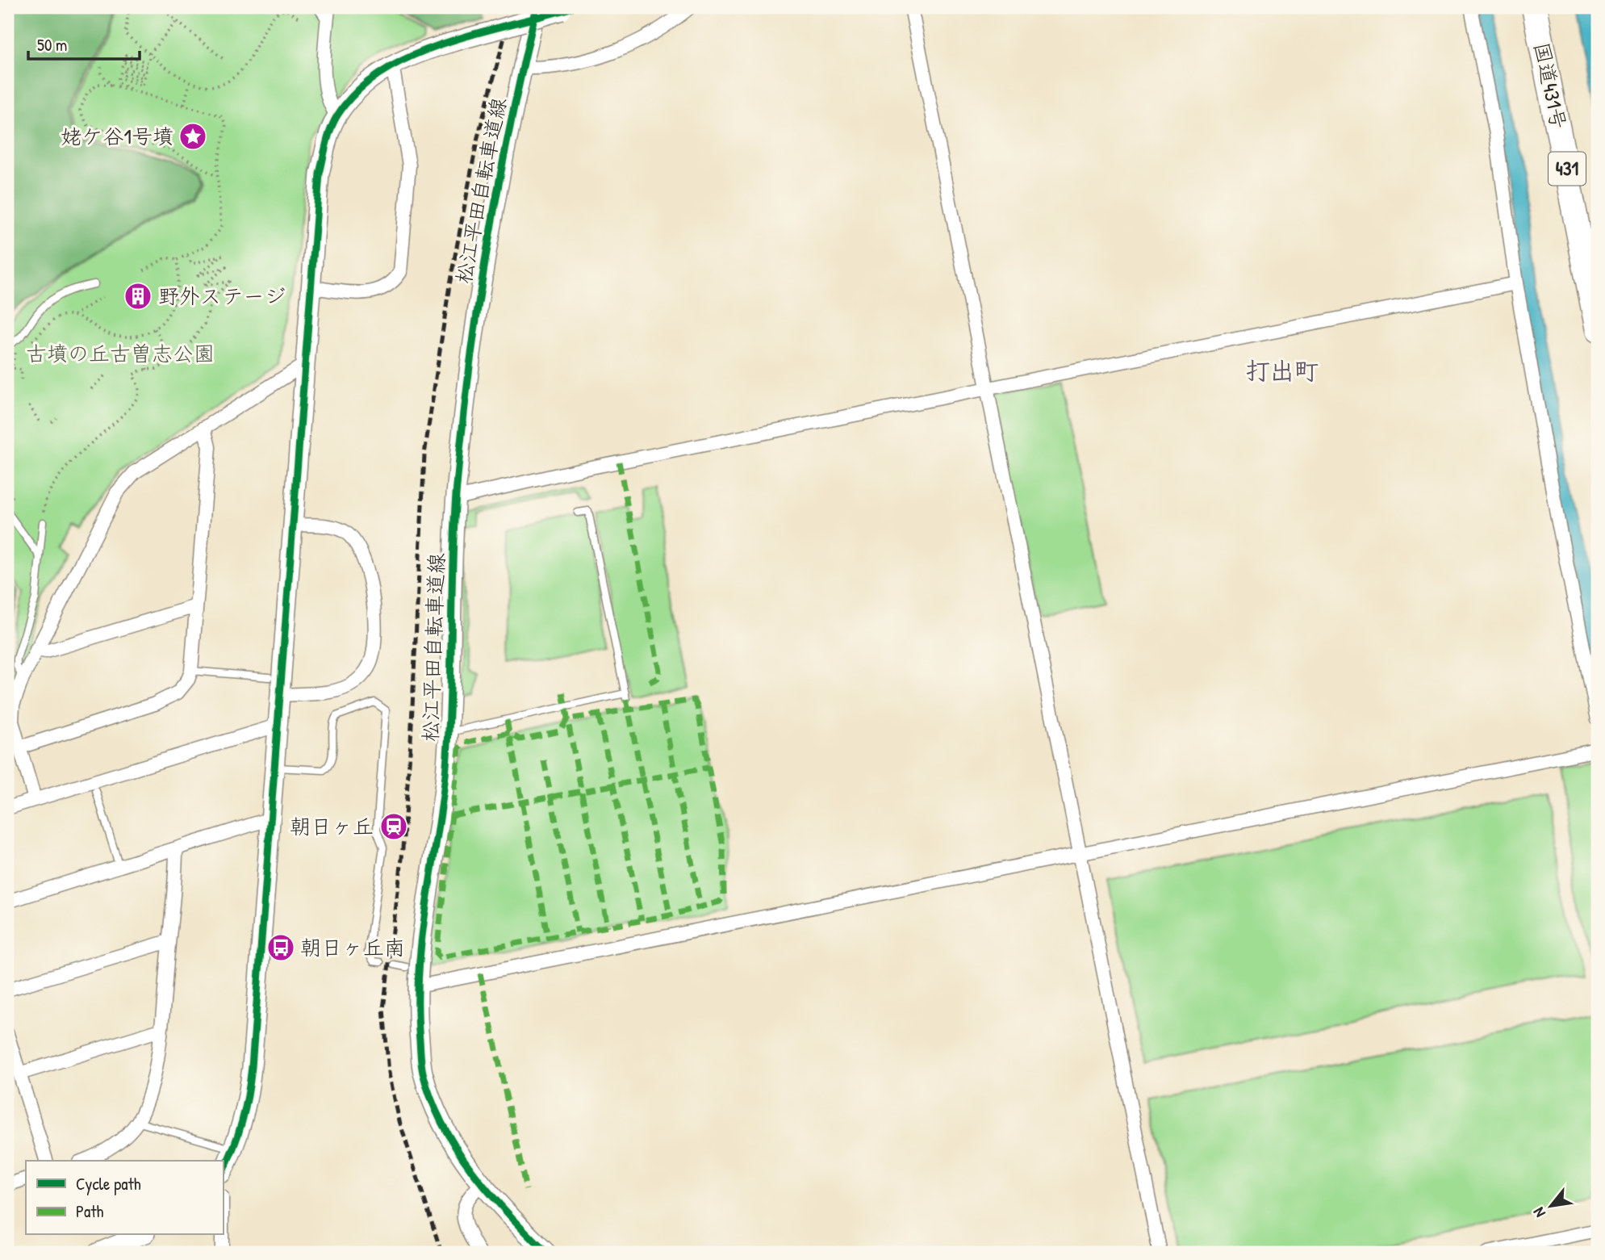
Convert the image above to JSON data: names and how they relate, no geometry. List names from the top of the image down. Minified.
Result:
{"streets":{"highway":["国道431号","431"],"street":["松江平田自転車道線"]},"districts":["打出町"],"parks":["古墳の丘古曽志公園"],"places":{"place":["姥ケ谷1号墳"],"building":["野外ステージ"],"station":["朝日ヶ丘"],"bus stop":["朝日ヶ丘南"]},"legend":["Cycle path","Path"],"scale_bar":"50 m","north":"bottom left"}
